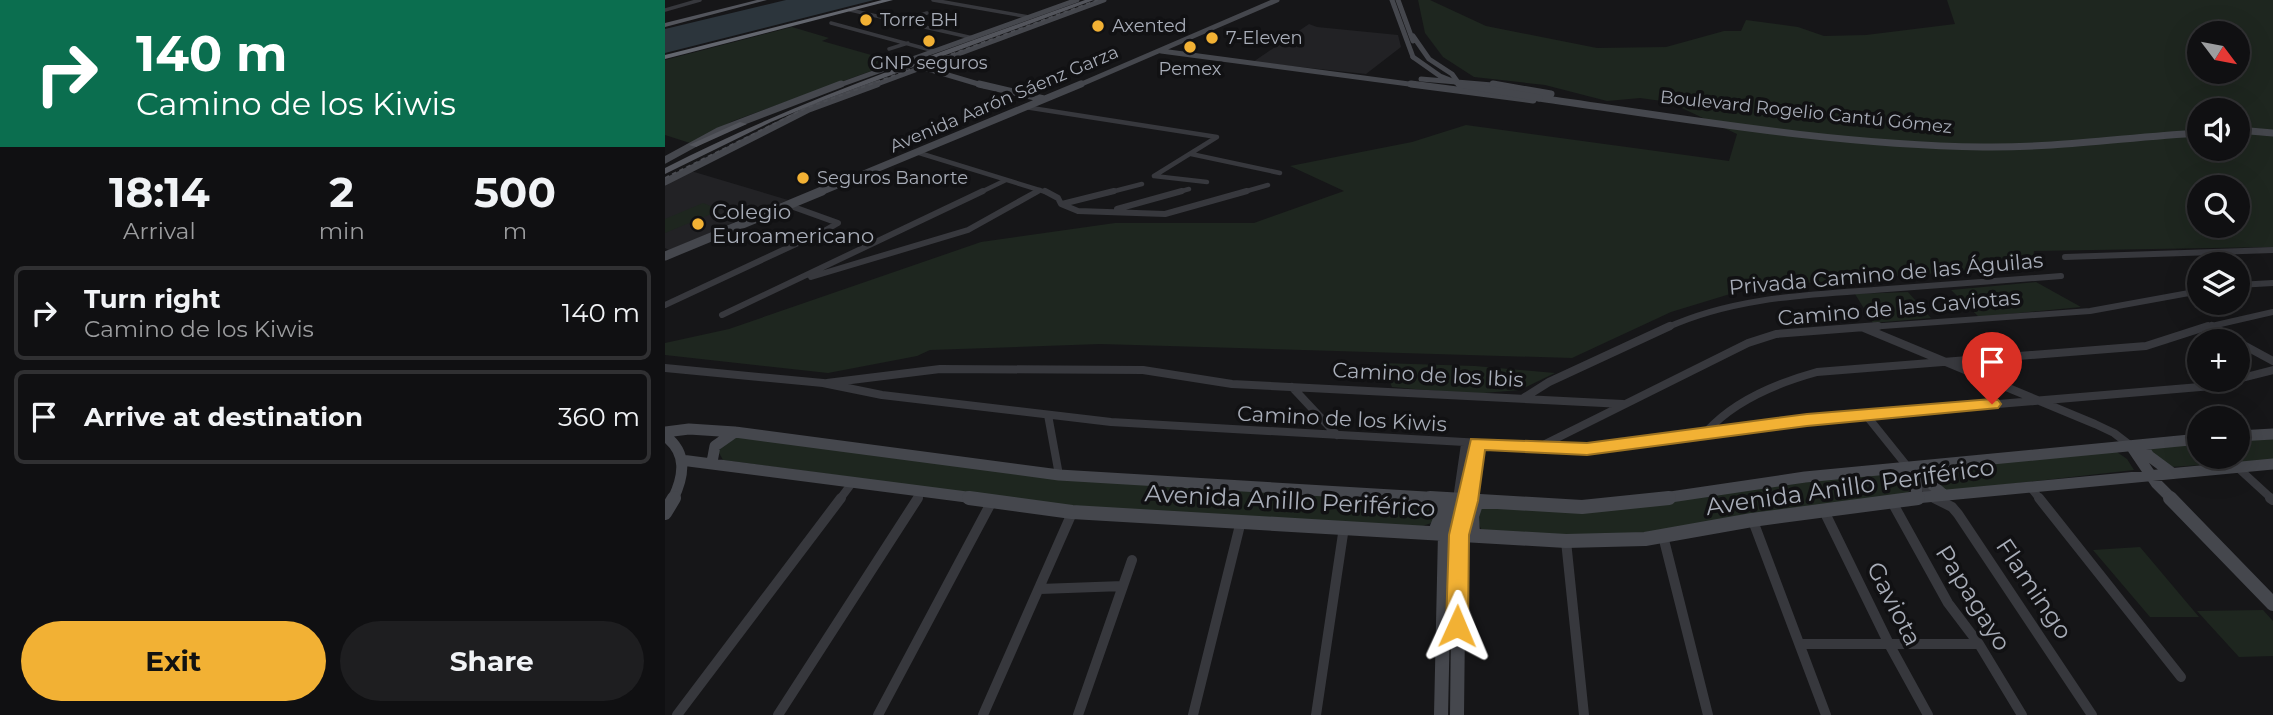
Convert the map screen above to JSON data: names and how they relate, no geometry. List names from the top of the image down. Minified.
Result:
{"streets":{"main road":["Avenida Aarón Sáenz Garza","Boulevard Rogelio Cantú Gómez","Avenida Anillo Periférico"],"street":["Privada Camino de las Águilas","Camino de las Gaviotas","Camino de los Ibis","Camino de los Kiwis","Flamingo","Papagayo","Gaviota"]},"crossings":[["Avenida Aarón Sáenz Garza","Boulevard Rogelio Cantú Gómez"],["Privada Camino de las Águilas","Camino de los Ibis"],["Camino de las Gaviotas","Camino de los Ibis"],["Camino de las Gaviotas","Camino de los Kiwis"],["Camino de los Ibis","Camino de los Kiwis"],["Camino de los Kiwis","Flamingo"],["Avenida Anillo Periférico","Flamingo"],["Avenida Anillo Periférico","Papagayo"],["Avenida Anillo Periférico","Gaviota"]],"places":["Torre BH","Axented","7-Eleven","GNP seguros","Pemex","Seguros Banorte","Colegio Euroamericano"],"north":"bottom right","page":{"turn":["140 m","Camino de los Kiwis"],"map_buttons":["+","−"],"eta":["18:14","Arrival","2","min","500","m"],"list":[{"name":"Turn right","note":"Camino de los Kiwis","value":"140 m"},{"name":"Arrive at destination","value":"360 m"}],"buttons":["Exit","Share"]}}
